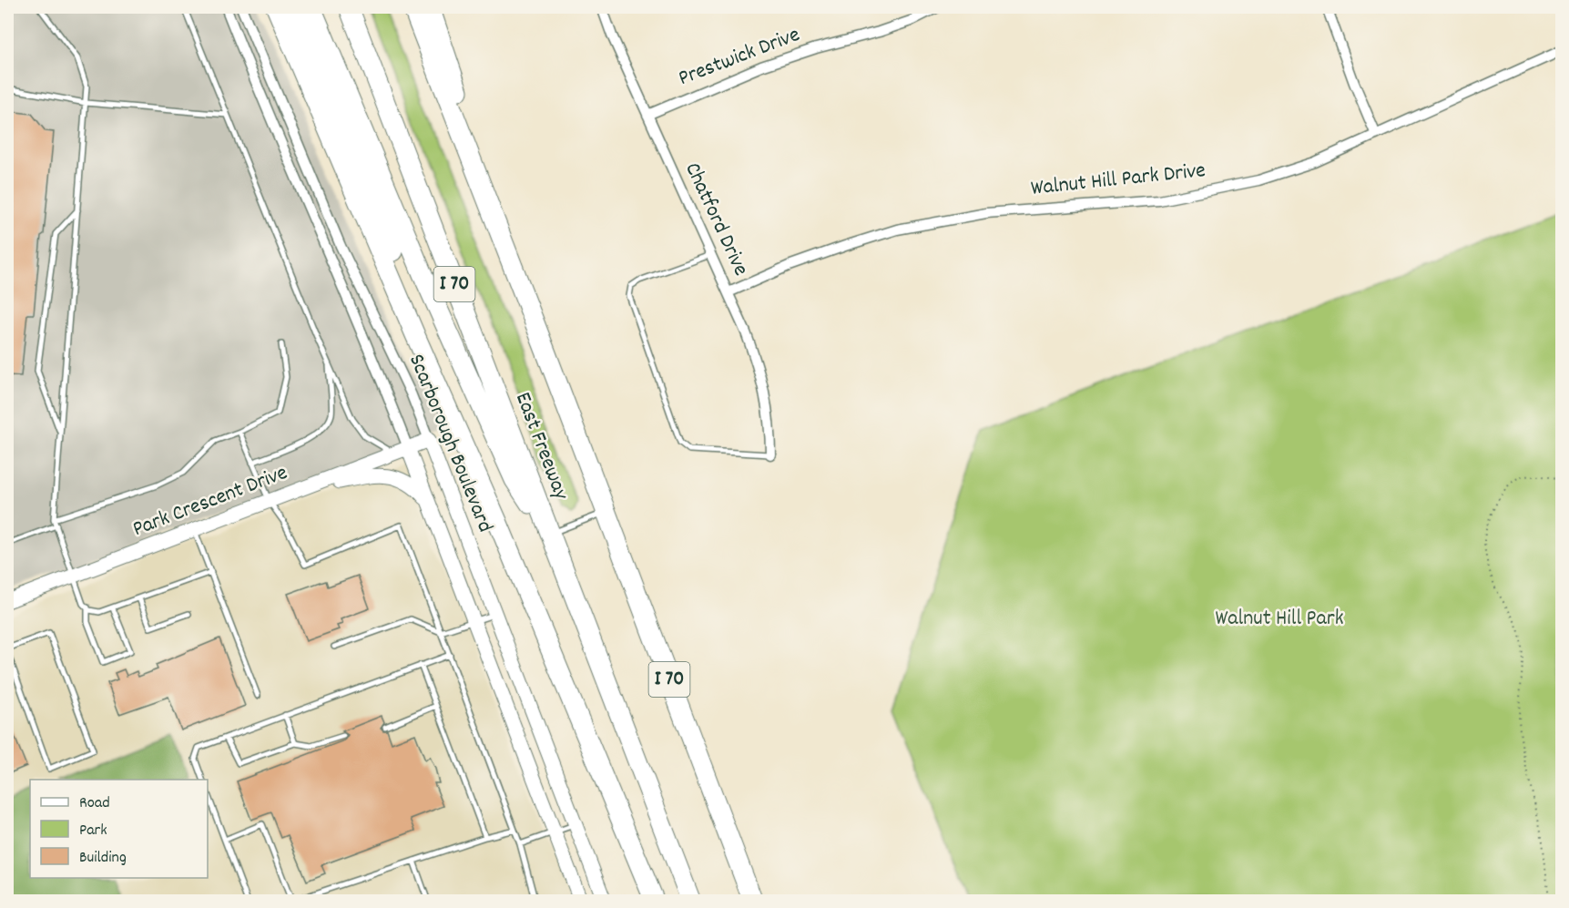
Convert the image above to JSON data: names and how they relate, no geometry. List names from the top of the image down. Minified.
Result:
{"streets":{"highway":["I 70","East Freeway"],"street":["Prestwick Drive","Walnut Hill Park Drive","Chatford Drive","Scarborough Boulevard","Park Crescent Drive"]},"crossings":[["Prestwick Drive","Chatford Drive"],["Walnut Hill Park Drive","Chatford Drive"],["Scarborough Boulevard","Park Crescent Drive"]],"parks":["Walnut Hill Park"],"legend":["Road","Park","Building"]}
